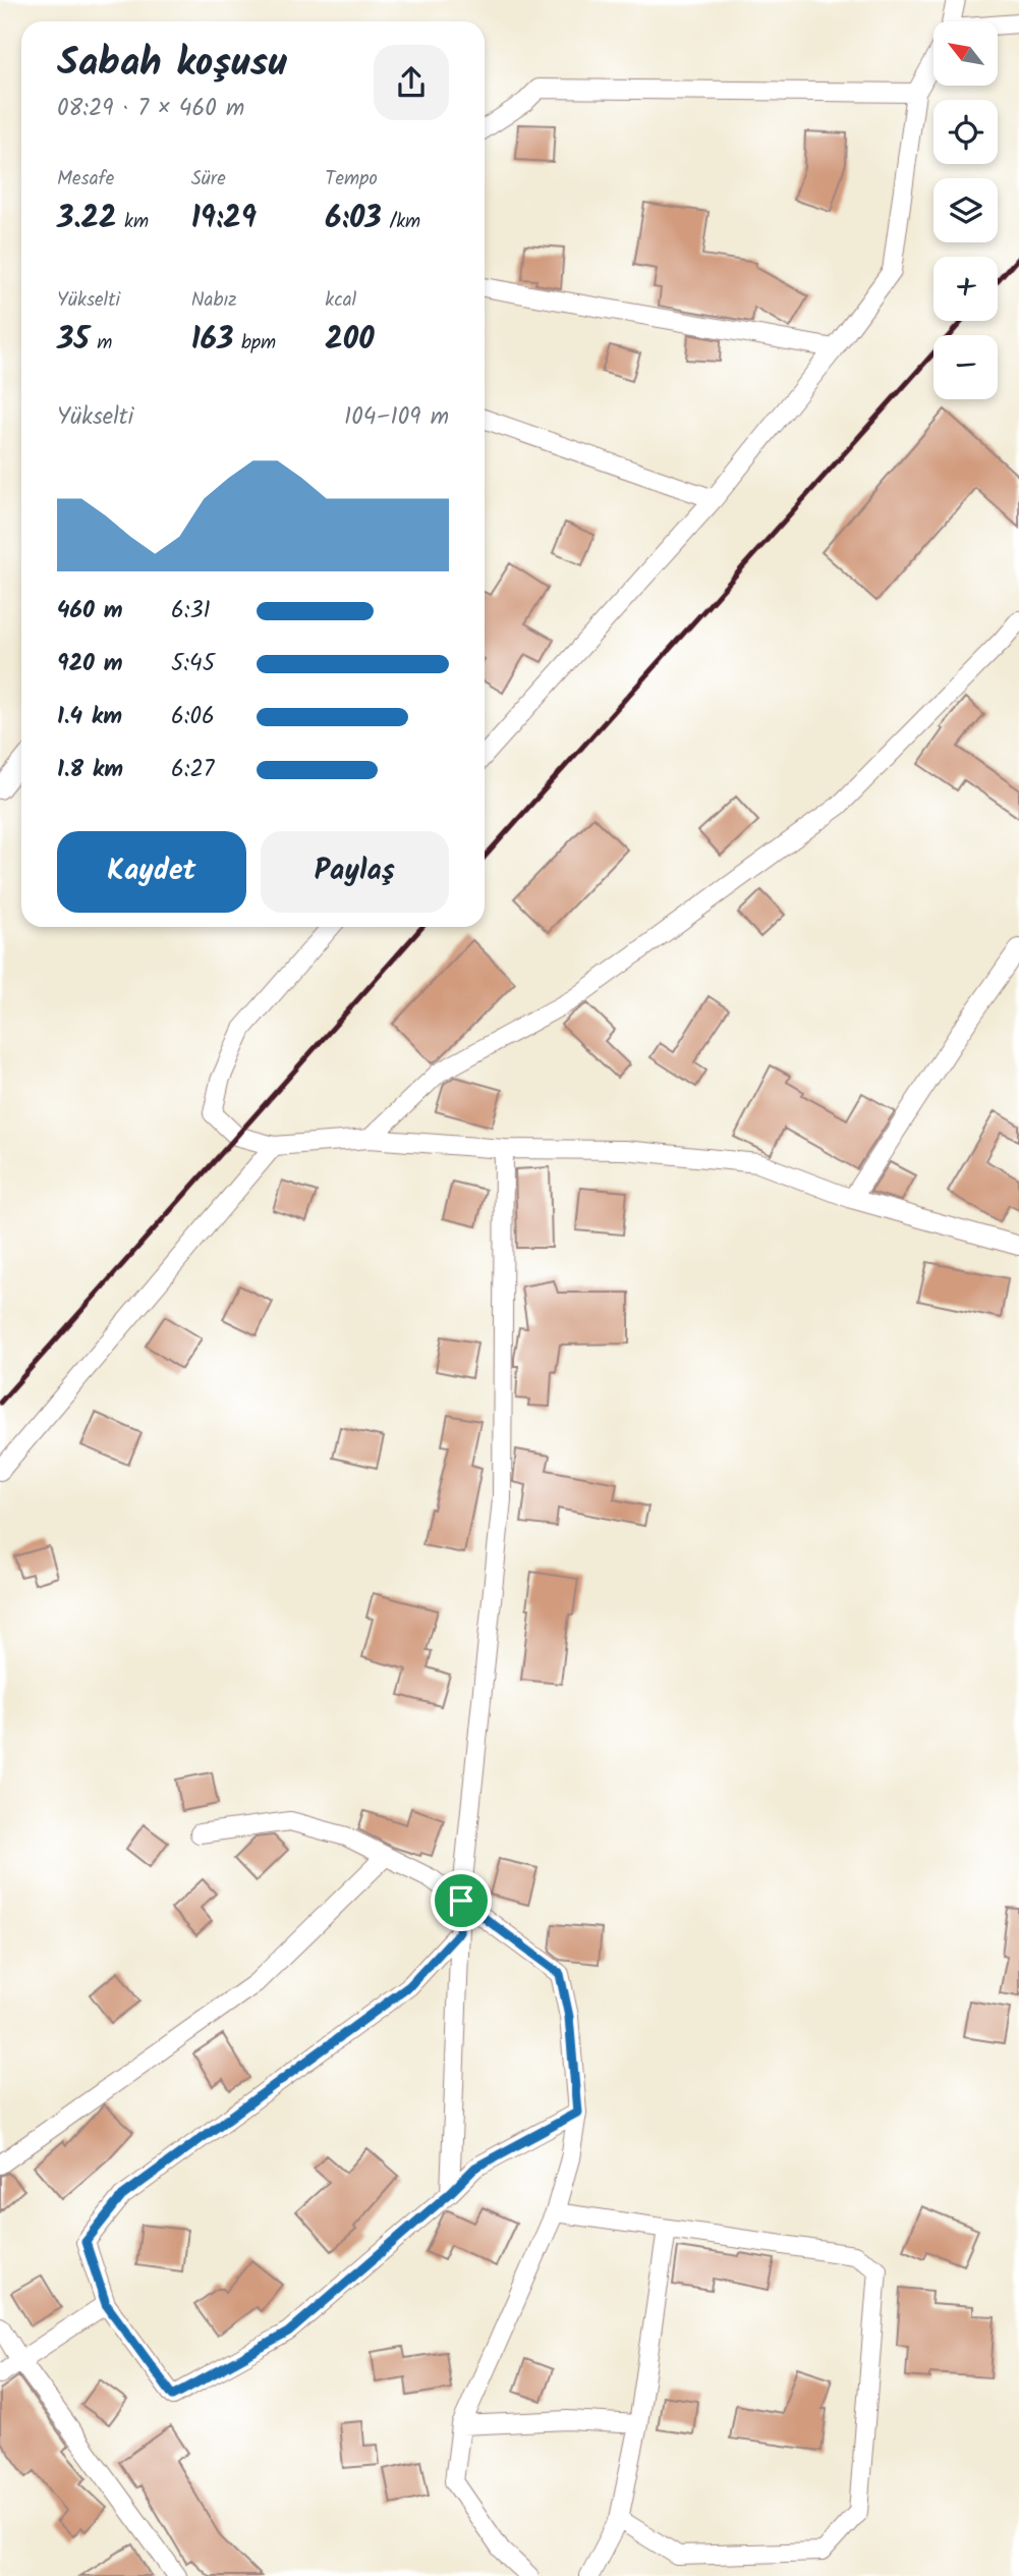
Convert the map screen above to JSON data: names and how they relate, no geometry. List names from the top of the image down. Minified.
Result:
{"north":"top left","page":{"map_buttons":["+","−"],"heading":["Sabah koşusu","08:29 · 7 × 460 m"],"stats":[["Mesafe","3.22 km"],["Süre","19:29"],["Tempo","6:03 /km"],["Yükselti","35 m"],["Nabız","163 bpm"],["kcal","200"]],"chart":["Yükselti","104–109 m"],"list":[{"name":"460 m","note":"6:31"},{"name":"920 m","note":"5:45"},{"name":"1.4 km","note":"6:06"},{"name":"1.8 km","note":"6:27"}],"buttons":["Kaydet","Paylaş"]}}
